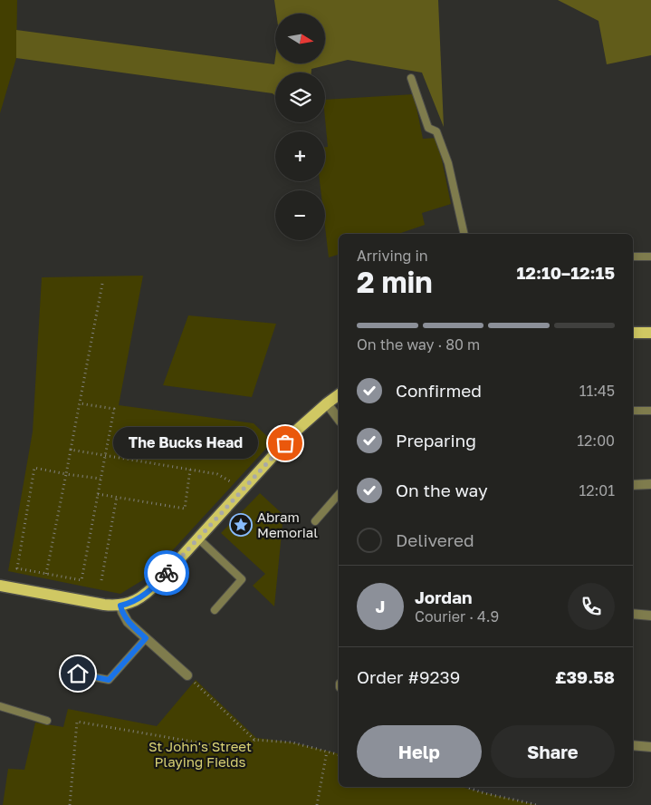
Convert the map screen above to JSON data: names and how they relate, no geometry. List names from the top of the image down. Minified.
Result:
{"parks":["St John's Street Playing Fields"],"places":{"other":["The Bucks Head"],"place":["Abram Memorial"]},"north":"right","page":{"map_buttons":["+","−"],"heading":["2 min","Arriving in","12:10–12:15"],"panel":["Jordan","Courier · 4.9","Order #9239","£39.58"],"bar":"On the way · 80 m","list":[["Confirmed","11:45"],["Preparing","12:00"],["On the way","12:01"],"Delivered"],"bubble":"The Bucks Head","round":"J","buttons":["Help","Share"]}}
